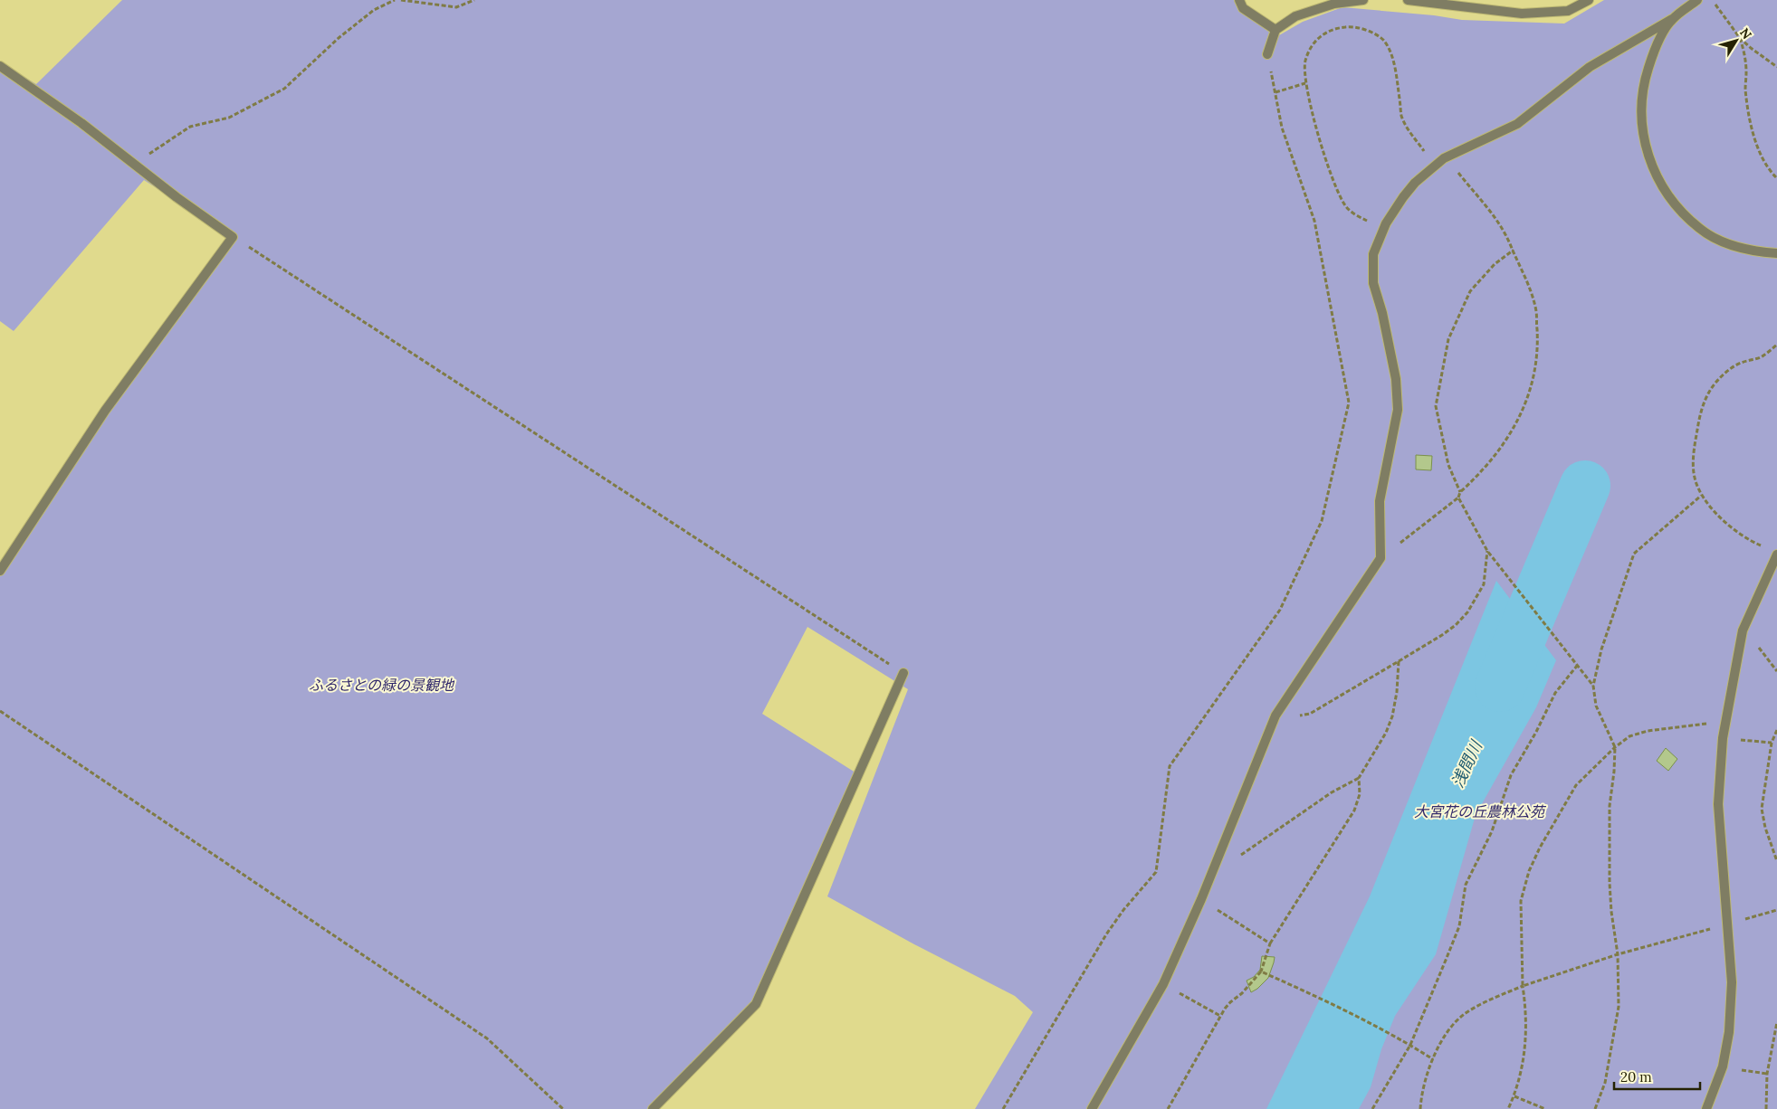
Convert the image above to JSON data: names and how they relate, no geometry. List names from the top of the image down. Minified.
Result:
{"water":["浅間川"],"parks":["ふるさとの緑の景観地","大宮花の丘農林公苑"],"scale_bar":"20 m","north":"top right"}
